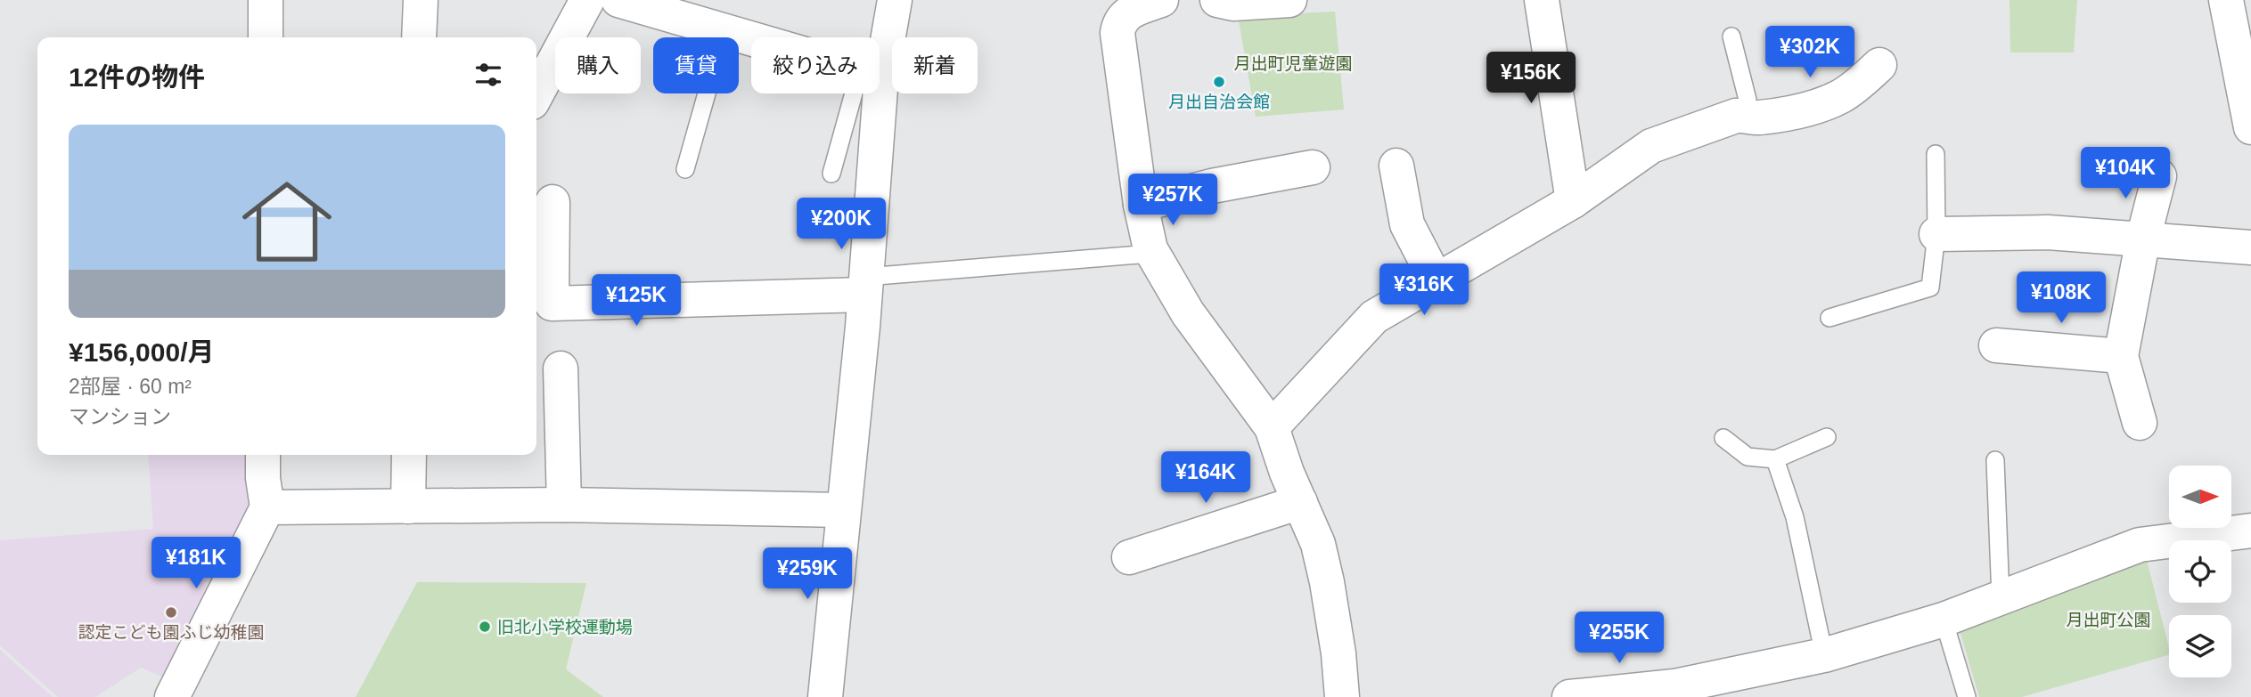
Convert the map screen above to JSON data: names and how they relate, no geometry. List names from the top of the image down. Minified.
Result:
{"parks":["月出町児童遊園","月出町公園"],"places":["月出自治会館","認定こども園ふじ幼稚園","旧北小学校運動場"],"north":"right","page":{"price":["¥302K","¥156K","¥104K","¥257K","¥200K","¥316K","¥108K","¥125K","¥164K","¥181K","¥259K","¥255K"],"chip":["購入","賃貸","絞り込み","新着"],"heading":"12件の物件","list":[{"name":"¥156,000/月","note":"2部屋 · 60 m² · マンション"}]}}
